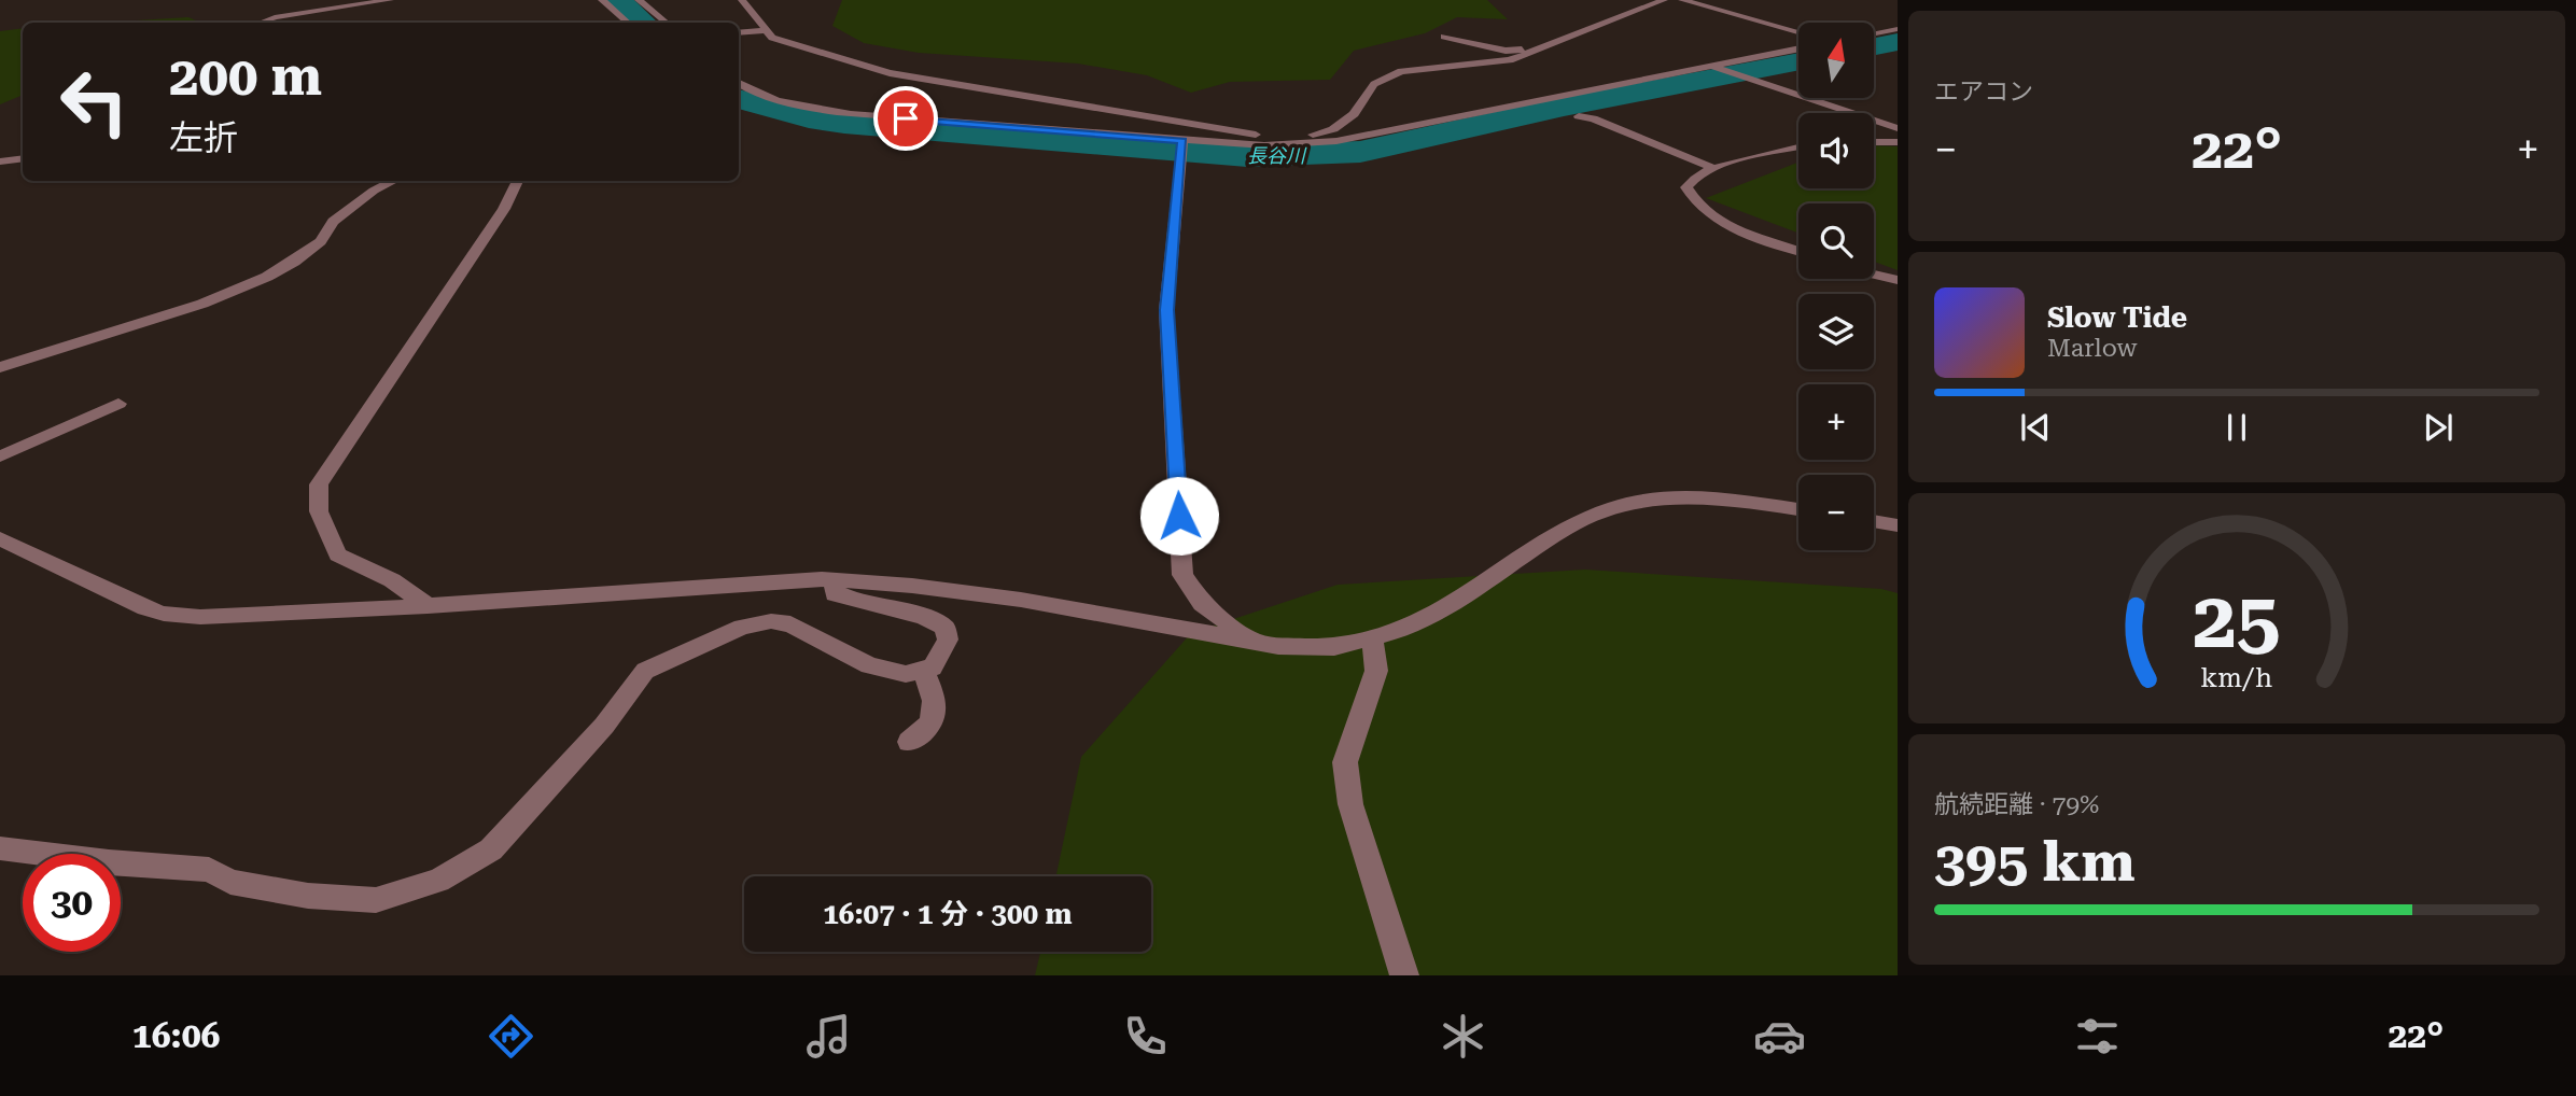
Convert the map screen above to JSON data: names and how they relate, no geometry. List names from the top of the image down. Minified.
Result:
{"water":["長谷川"],"north":"top","page":{"tile":["エアコン",["航続距離 · 79%","395 km"]],"map_buttons":["+","−"],"turn":["200 m","左折"],"heat":["−","22°","+"],"song":["Slow Tide","Marlow"],"limit":"30","trip":"16:07 · 1 分 · 300 m","tabs":["16:06","22°"],"gauge":["25","km/h"]}}
